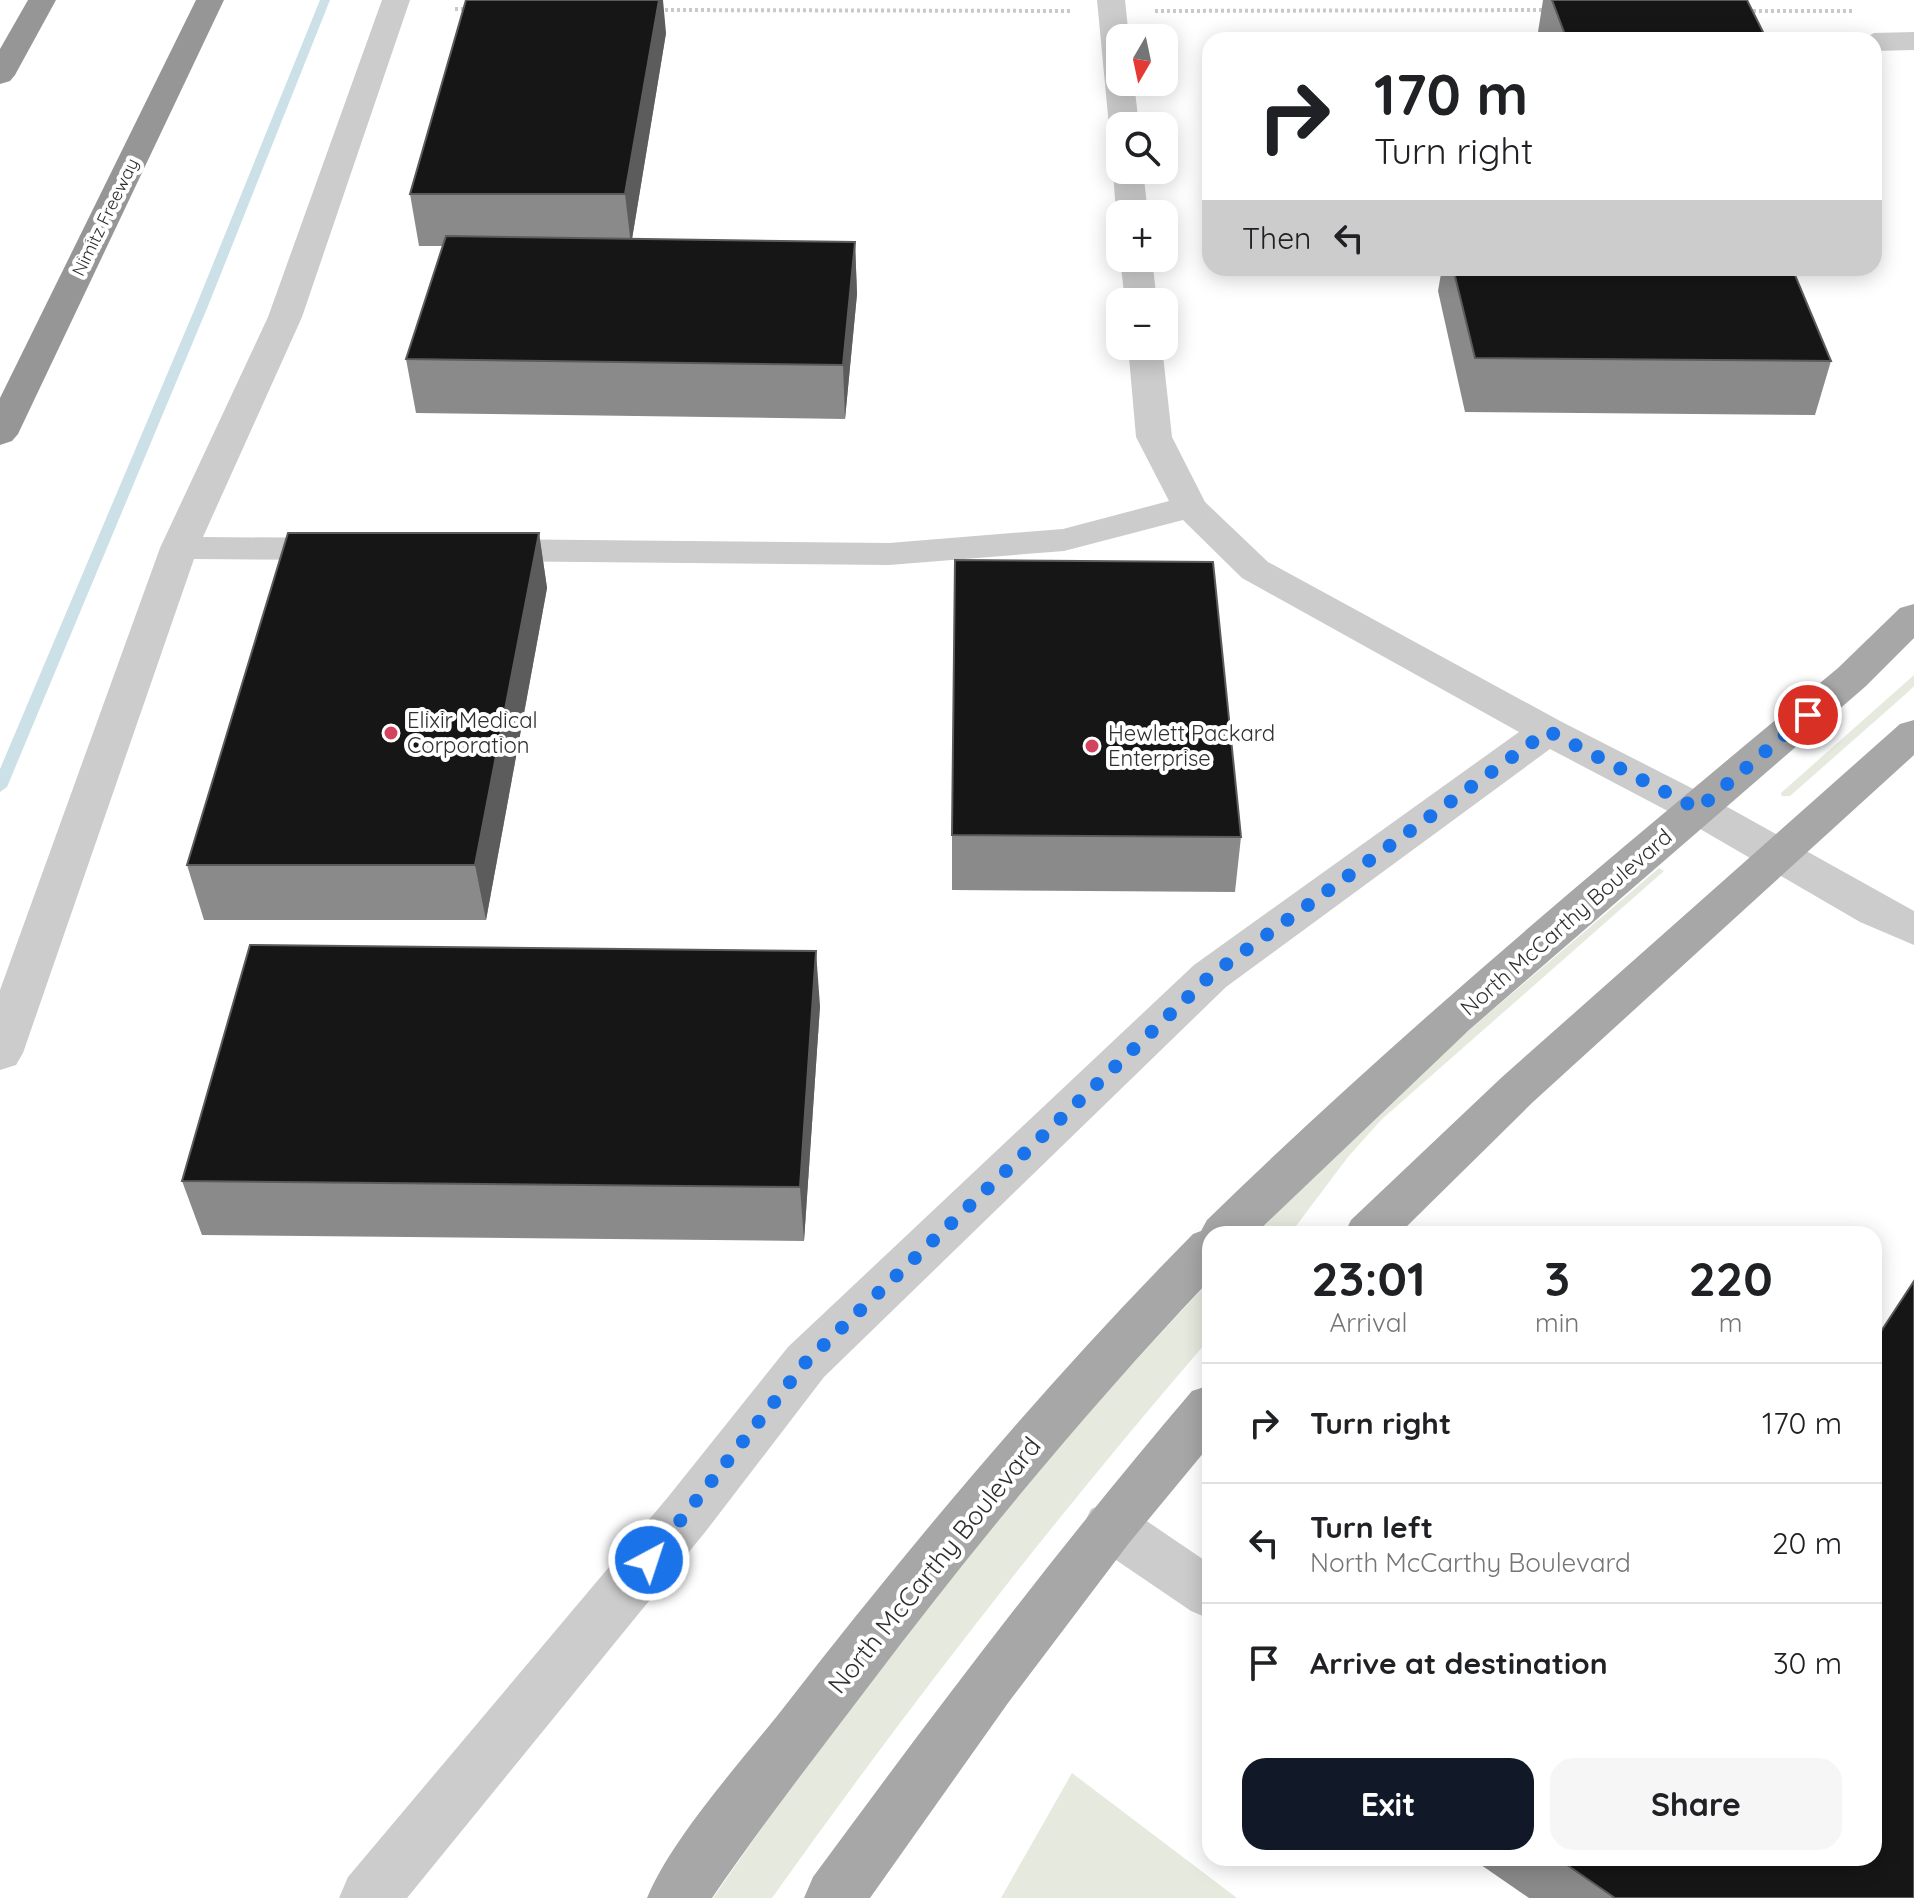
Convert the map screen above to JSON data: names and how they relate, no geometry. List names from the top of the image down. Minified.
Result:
{"streets":{"highway":["Nimitz Freeway"],"main road":["North McCarthy Boulevard"]},"places":["Elixir Medical Corporation","Hewlett Packard Enterprise"],"north":"bottom","page":{"map_buttons":["+","−"],"turn":["170 m","Turn right"],"then":"Then","eta":["23:01","Arrival","3","min","220","m"],"list":[{"name":"Turn right","value":"170 m"},{"name":"Turn left","note":"North McCarthy Boulevard","value":"20 m"},{"name":"Arrive at destination","value":"30 m"}],"buttons":["Exit","Share"]}}
